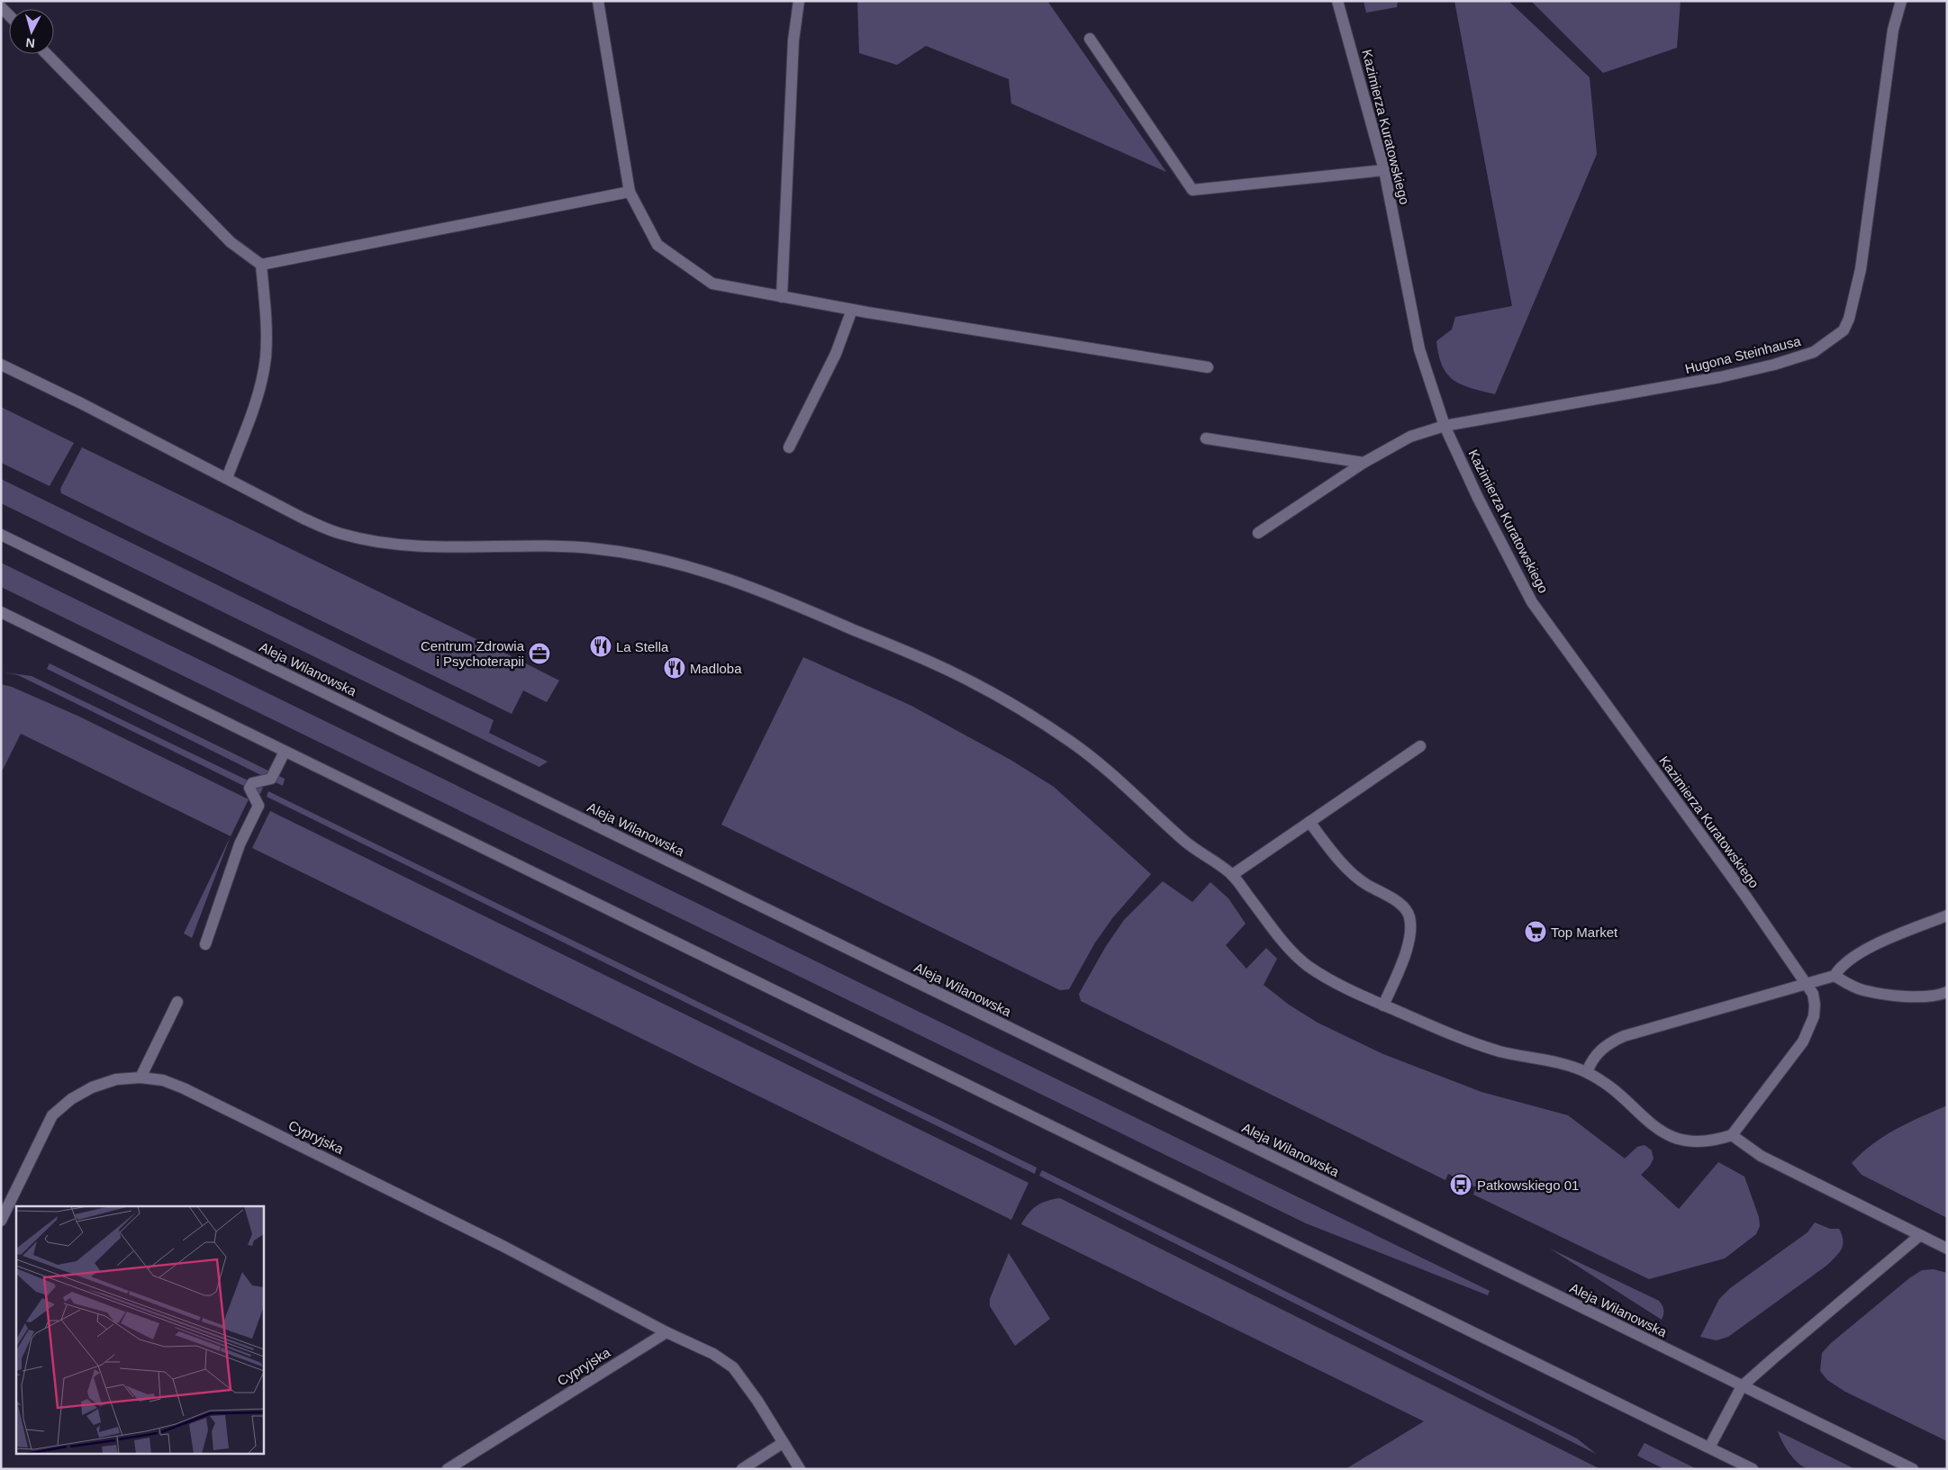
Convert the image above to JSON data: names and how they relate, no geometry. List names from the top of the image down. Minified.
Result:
{"streets":{"street":["Kazimierza Kuratowskiego","Hugona Steinhausa","Aleja Wilanowska","Cypryjska"]},"crossings":[["Kazimierza Kuratowskiego","Hugona Steinhausa"]],"places":{"restaurant":["La Stella","Madloba"],"office":["Centrum Zdrowia i Psychoterapii"],"supermarket":["Top Market"],"bus stop":["Patkowskiego 01"]},"north":"bottom"}
